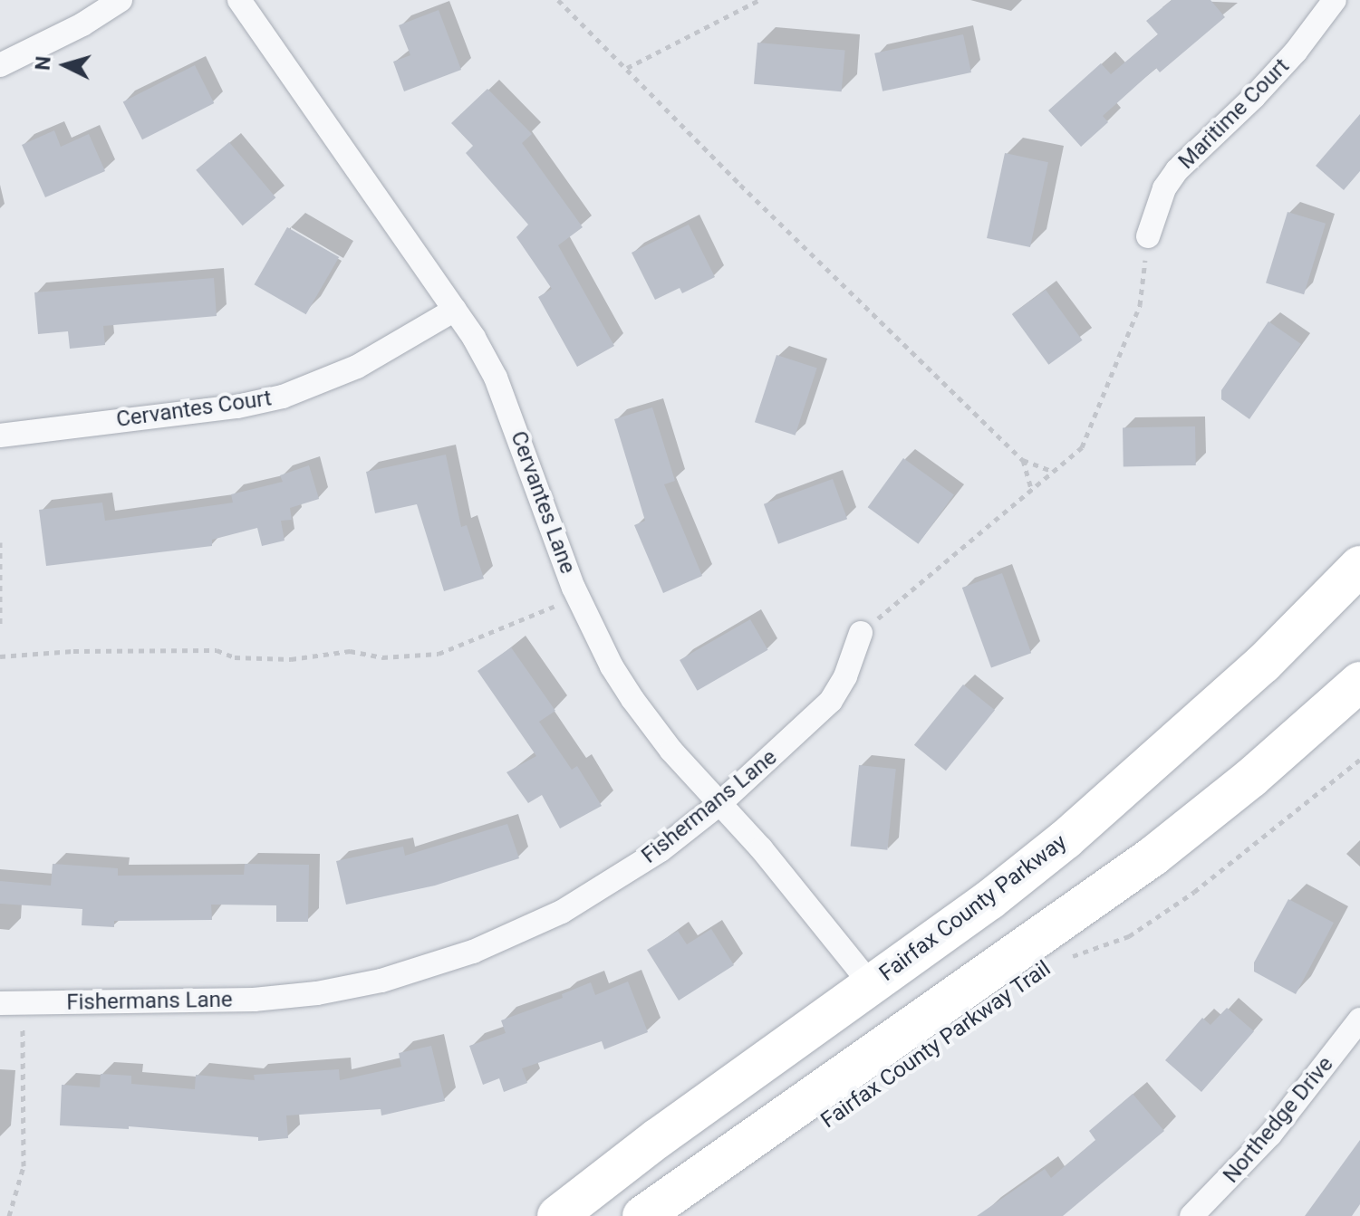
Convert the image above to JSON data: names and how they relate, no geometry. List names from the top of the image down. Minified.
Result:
{"streets":{"highway":["Fairfax County Parkway"],"street":["Maritime Court","Cervantes Court","Cervantes Lane","Fishermans Lane","Northedge Drive"],"path":["Fairfax County Parkway Trail"]},"crossings":[["Cervantes Court","Cervantes Lane"],["Cervantes Lane","Fishermans Lane"],["Cervantes Lane","Fairfax County Parkway"]],"north":"left"}
